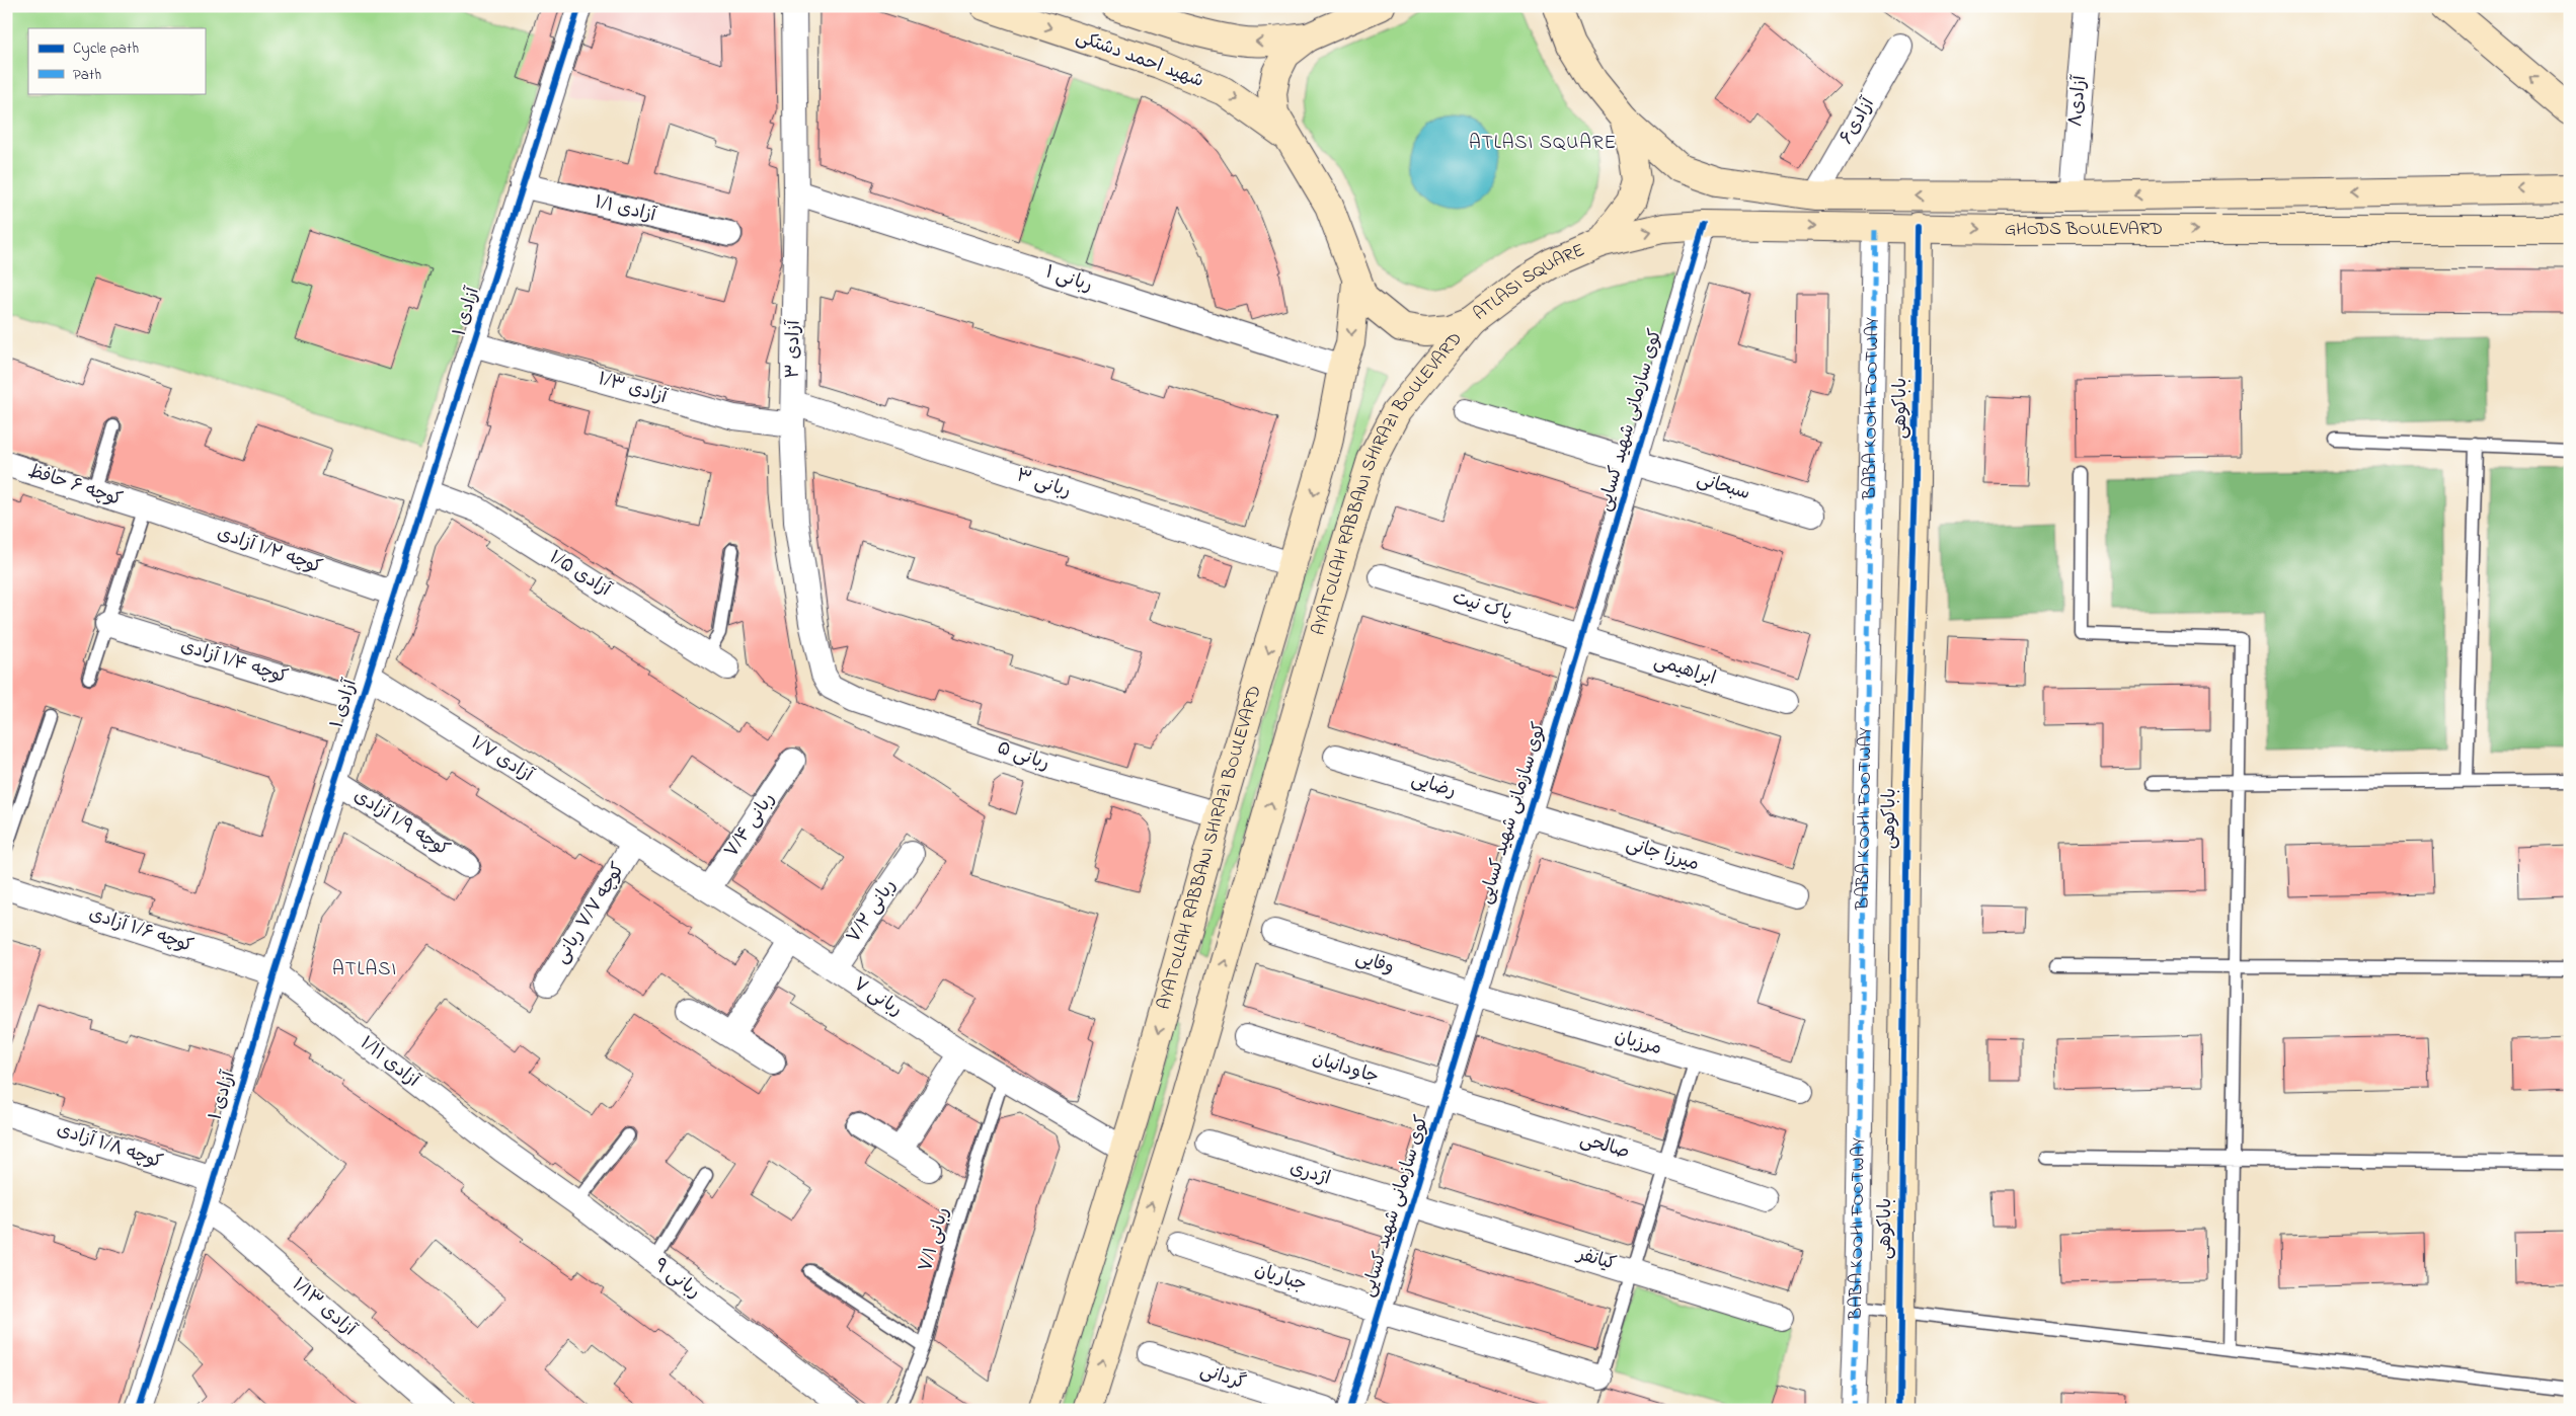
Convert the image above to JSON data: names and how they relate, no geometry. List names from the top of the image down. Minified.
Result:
{"streets":{"main road":["شهید احمد دشتکی","GHODS BOULEVARD","ATLASI SQUARE","باباکوهی","AYATOLLAH RABBANI SHIRAZI BOULEVARD"],"street":["آزادی۸","آزادی۶","آزادی ۱/۱","ربانی ۱","آزادی ۱","۳ آزادی","آزادی ۱/۳","BABA KOOHI FOOTWAY","کوی سازمانی شهید کسایی","ربانی ۳","کوچه ۶ حافظ","سبحانی","کوچه ۱/۲ آزادی","آزادی ۱/۵","پاک نیت","کوچه ۱/۴ آزادی","ابراهیمی","ربانی ۵","آزادی ۱/۷","رضایی","کوچه ۱/۹ آزادی","ربانی ۷/۴","میرزا جانی","ربانی ۷/۲","کوچه ۷/۷ ربانی","کوچه ۱/۶ آزادی","وفایی","ربانی ۷","مرزبان","آزادی ۱/۱۱","جاودانیان","کوچه ۱/۸ آزادی","صالحی","اژدری","کیانفر","جباریان","ربانی ۹","آزادی ۱/۱۳","گردانی"],"lane":["ربانی ۷/۱"]},"crossings":[["شهید احمد دشتکی","ATLASI SQUARE"],["آزادی۸","GHODS BOULEVARD"],["آزادی۶","GHODS BOULEVARD"],["آزادی ۱/۱","آزادی ۱"],["GHODS BOULEVARD","ATLASI SQUARE"],["GHODS BOULEVARD","BABA KOOHI FOOTWAY"],["GHODS BOULEVARD","باباکوهی"],["GHODS BOULEVARD","کوی سازمانی شهید کسایی"],["ربانی ۱","۳ آزادی"],["ربانی ۱","AYATOLLAH RABBANI SHIRAZI BOULEVARD"],["ATLASI SQUARE","AYATOLLAH RABBANI SHIRAZI BOULEVARD"],["آزادی ۱","آزادی ۱/۳"],["آزادی ۱","کوچه ۱/۲ آزادی"],["آزادی ۱","آزادی ۱/۵"],["آزادی ۱","کوچه ۱/۴ آزادی"],["آزادی ۱","آزادی ۱/۷"],["آزادی ۱","کوچه ۱/۹ آزادی"],["آزادی ۱","کوچه ۱/۶ آزادی"],["آزادی ۱","آزادی ۱/۱۱"],["آزادی ۱","کوچه ۱/۸ آزادی"],["آزادی ۱","آزادی ۱/۱۳"],["۳ آزادی","آزادی ۱/۳"],["۳ آزادی","ربانی ۳"],["۳ آزادی","ربانی ۵"],["آزادی ۱/۳","ربانی ۳"],["کوی سازمانی شهید کسایی","سبحانی"],["کوی سازمانی شهید کسایی","پاک نیت"],["کوی سازمانی شهید کسایی","ابراهیمی"],["کوی سازمانی شهید کسایی","رضایی"],["کوی سازمانی شهید کسایی","میرزا جانی"],["کوی سازمانی شهید کسایی","وفایی"],["کوی سازمانی شهید کسایی","مرزبان"],["کوی سازمانی شهید کسایی","جاودانیان"],["کوی سازمانی شهید کسایی","صالحی"],["کوی سازمانی شهید کسایی","اژدری"],["کوی سازمانی شهید کسایی","کیانفر"],["کوی سازمانی شهید کسایی","جباریان"],["ربانی ۳","AYATOLLAH RABBANI SHIRAZI BOULEVARD"],["کوچه ۶ حافظ","کوچه ۱/۲ آزادی"],["AYATOLLAH RABBANI SHIRAZI BOULEVARD","ربانی ۵"],["AYATOLLAH RABBANI SHIRAZI BOULEVARD","ربانی ۷"],["پاک نیت","ابراهیمی"],["آزادی ۱/۷","کوچه ۷/۷ ربانی"],["آزادی ۱/۷","ربانی ۷"],["رضایی","میرزا جانی"],["ربانی ۷/۴","ربانی ۷"],["ربانی ۷/۲","ربانی ۷"],["کوچه ۷/۷ ربانی","ربانی ۷"],["کوچه ۱/۶ آزادی","آزادی ۱/۱۱"],["وفایی","مرزبان"],["ربانی ۷","ربانی ۷/۱"],["آزادی ۱/۱۱","ربانی ۹"],["جاودانیان","صالحی"],["اژدری","کیانفر"]],"districts":["ATLASI SQUARE","ATLASI"],"legend":["Cycle path","Path"]}
